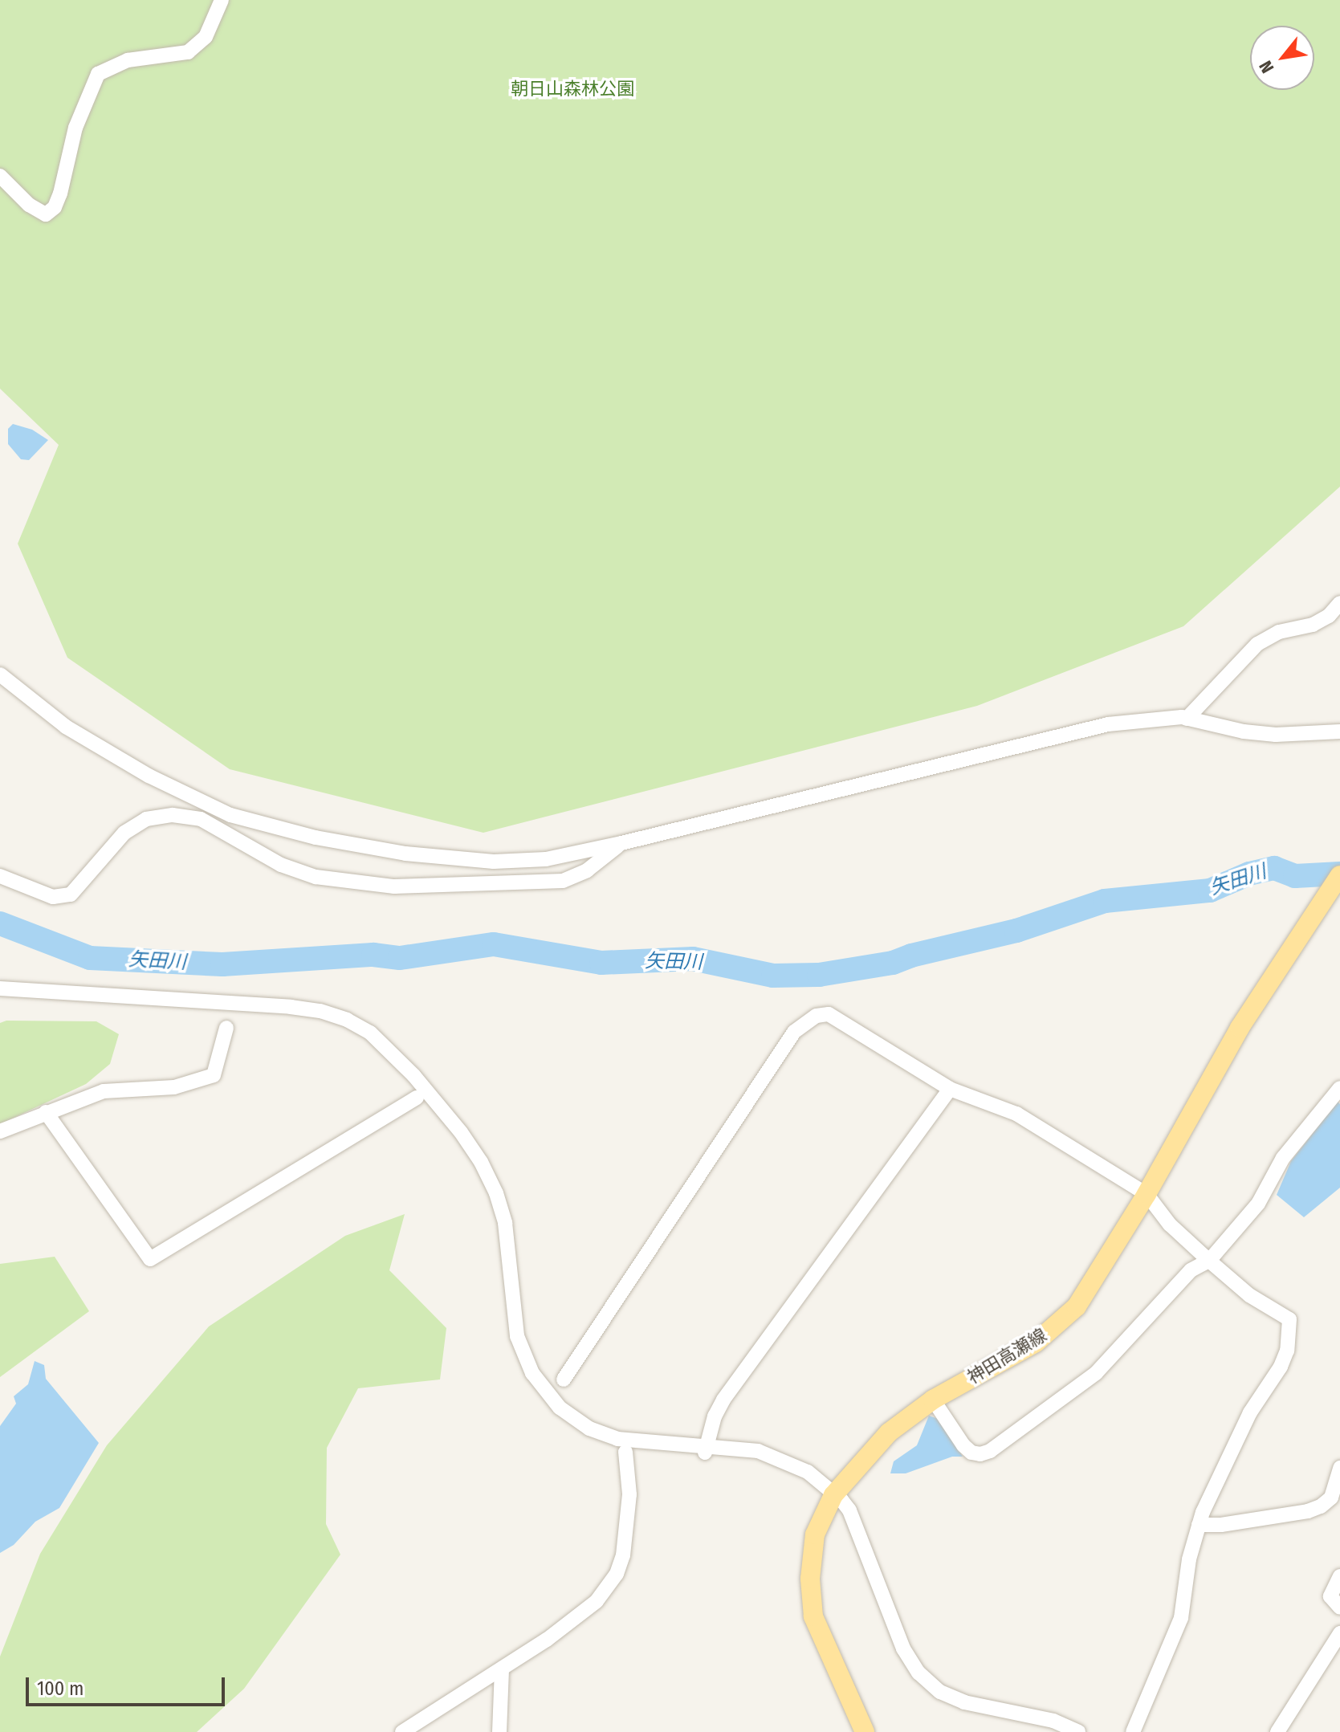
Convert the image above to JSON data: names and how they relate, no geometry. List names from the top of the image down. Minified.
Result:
{"streets":{"main road":["神田高瀬線"]},"water":["矢田川"],"parks":["朝日山森林公園"],"scale_bar":"100 m","north":"bottom left"}
